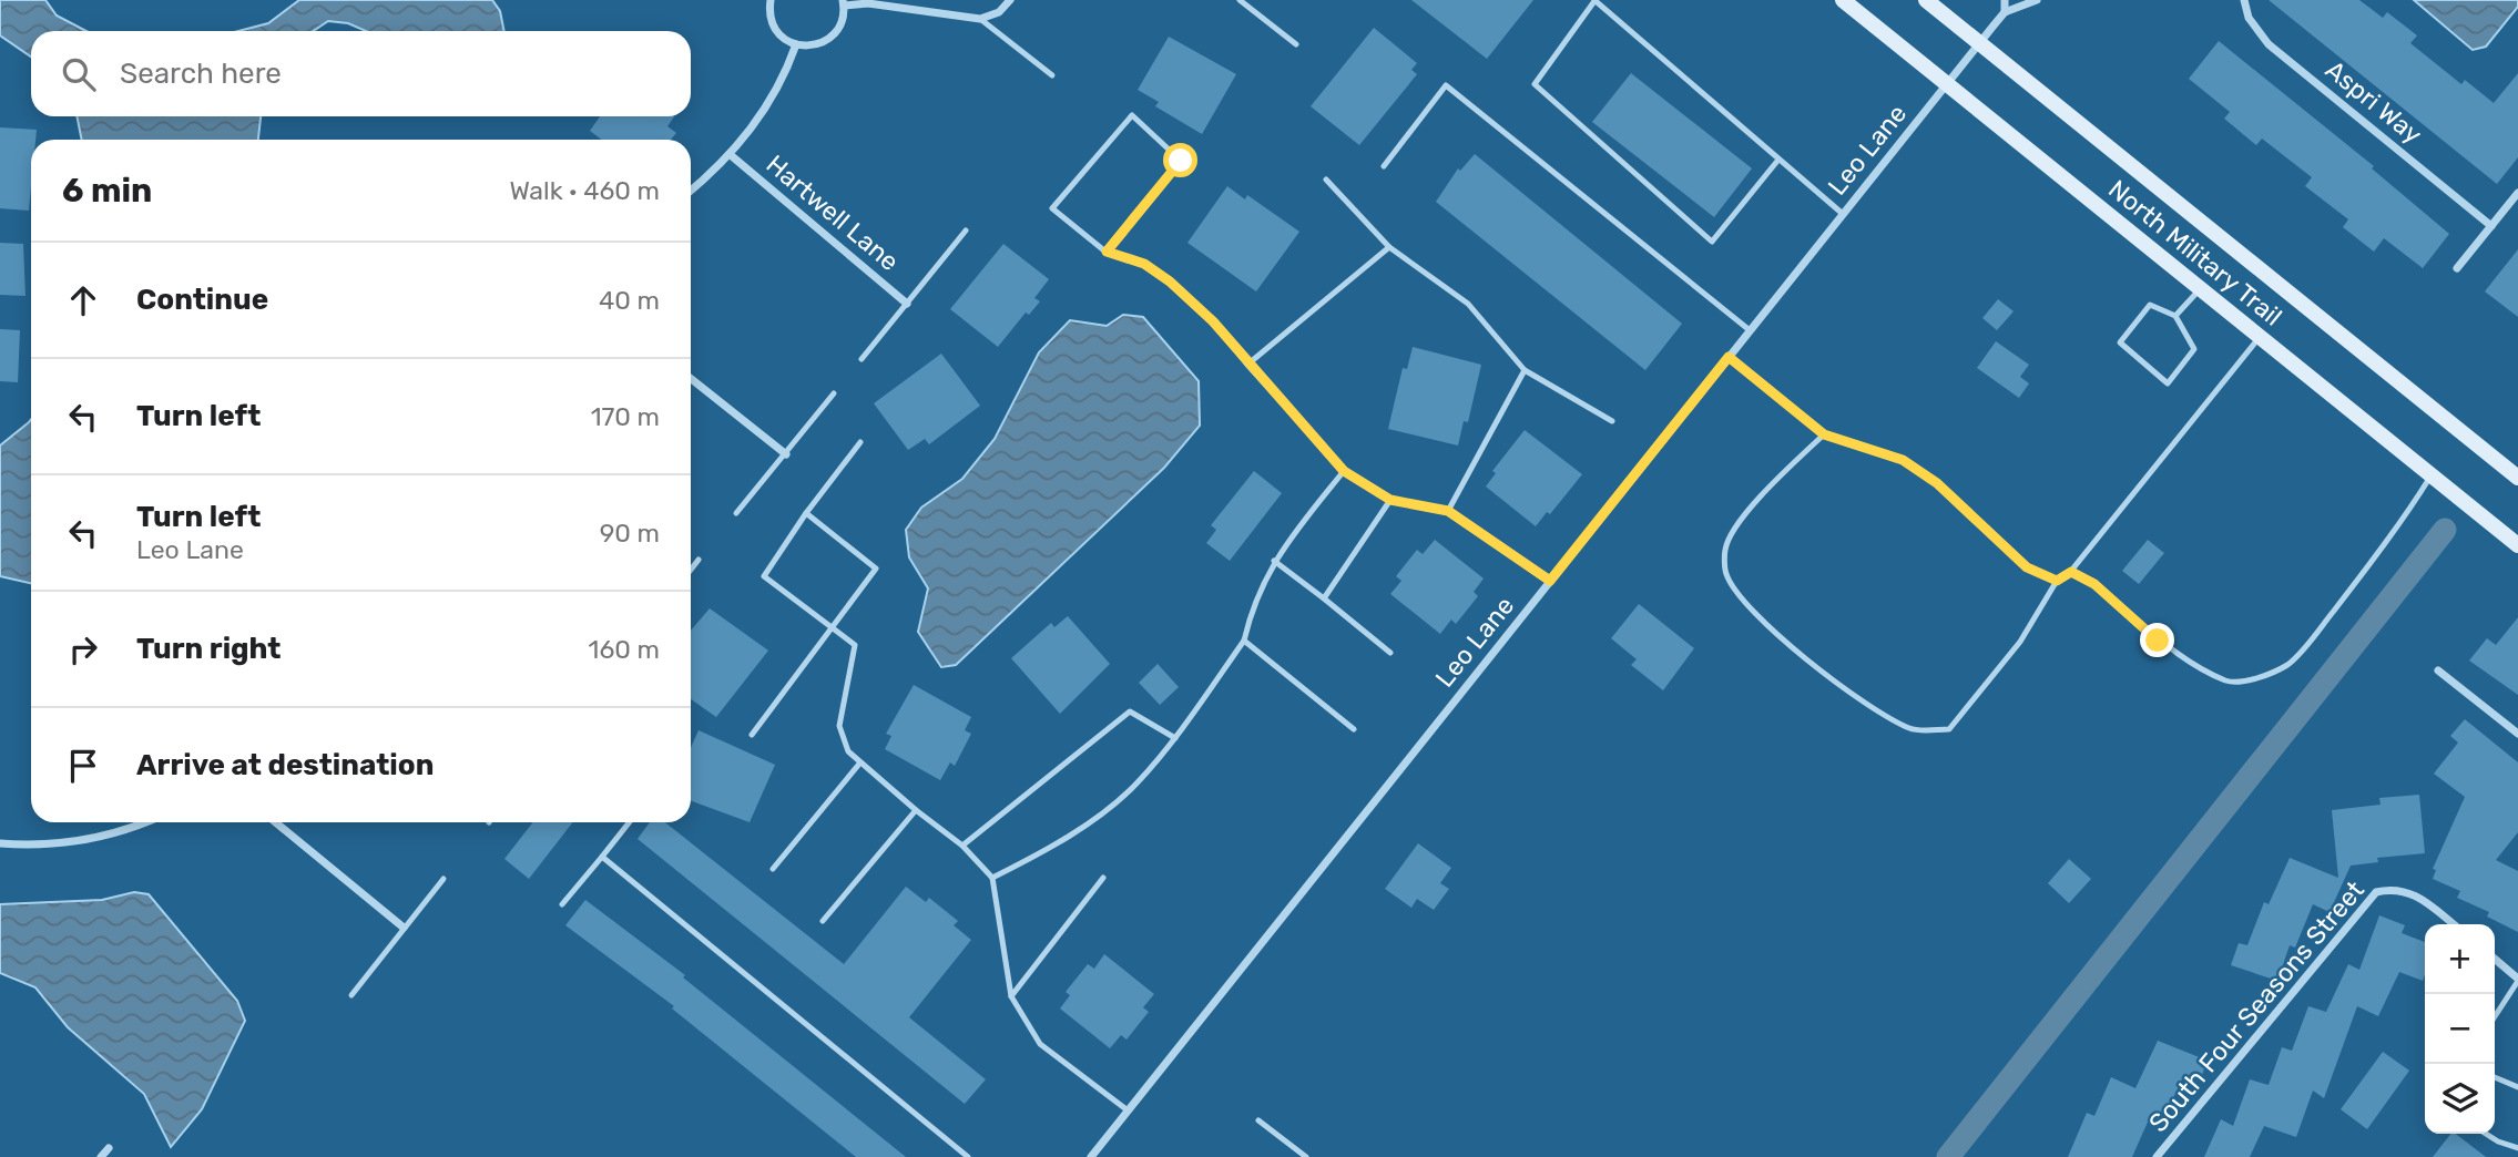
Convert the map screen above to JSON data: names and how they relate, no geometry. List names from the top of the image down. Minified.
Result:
{"streets":{"main road":["North Military Trail"],"street":["Aspri Way","Leo Lane","Hartwell Lane","South Four Seasons Street"]},"crossings":[["Leo Lane","North Military Trail"]],"page":{"search":"Search here","heading":["6 min","Walk · 460 m"],"list":[["Continue","40 m"],["Turn left","170 m"],["Turn left","Leo Lane","90 m"],["Turn right","160 m"],"Arrive at destination"],"map_buttons":["+","−"]}}
